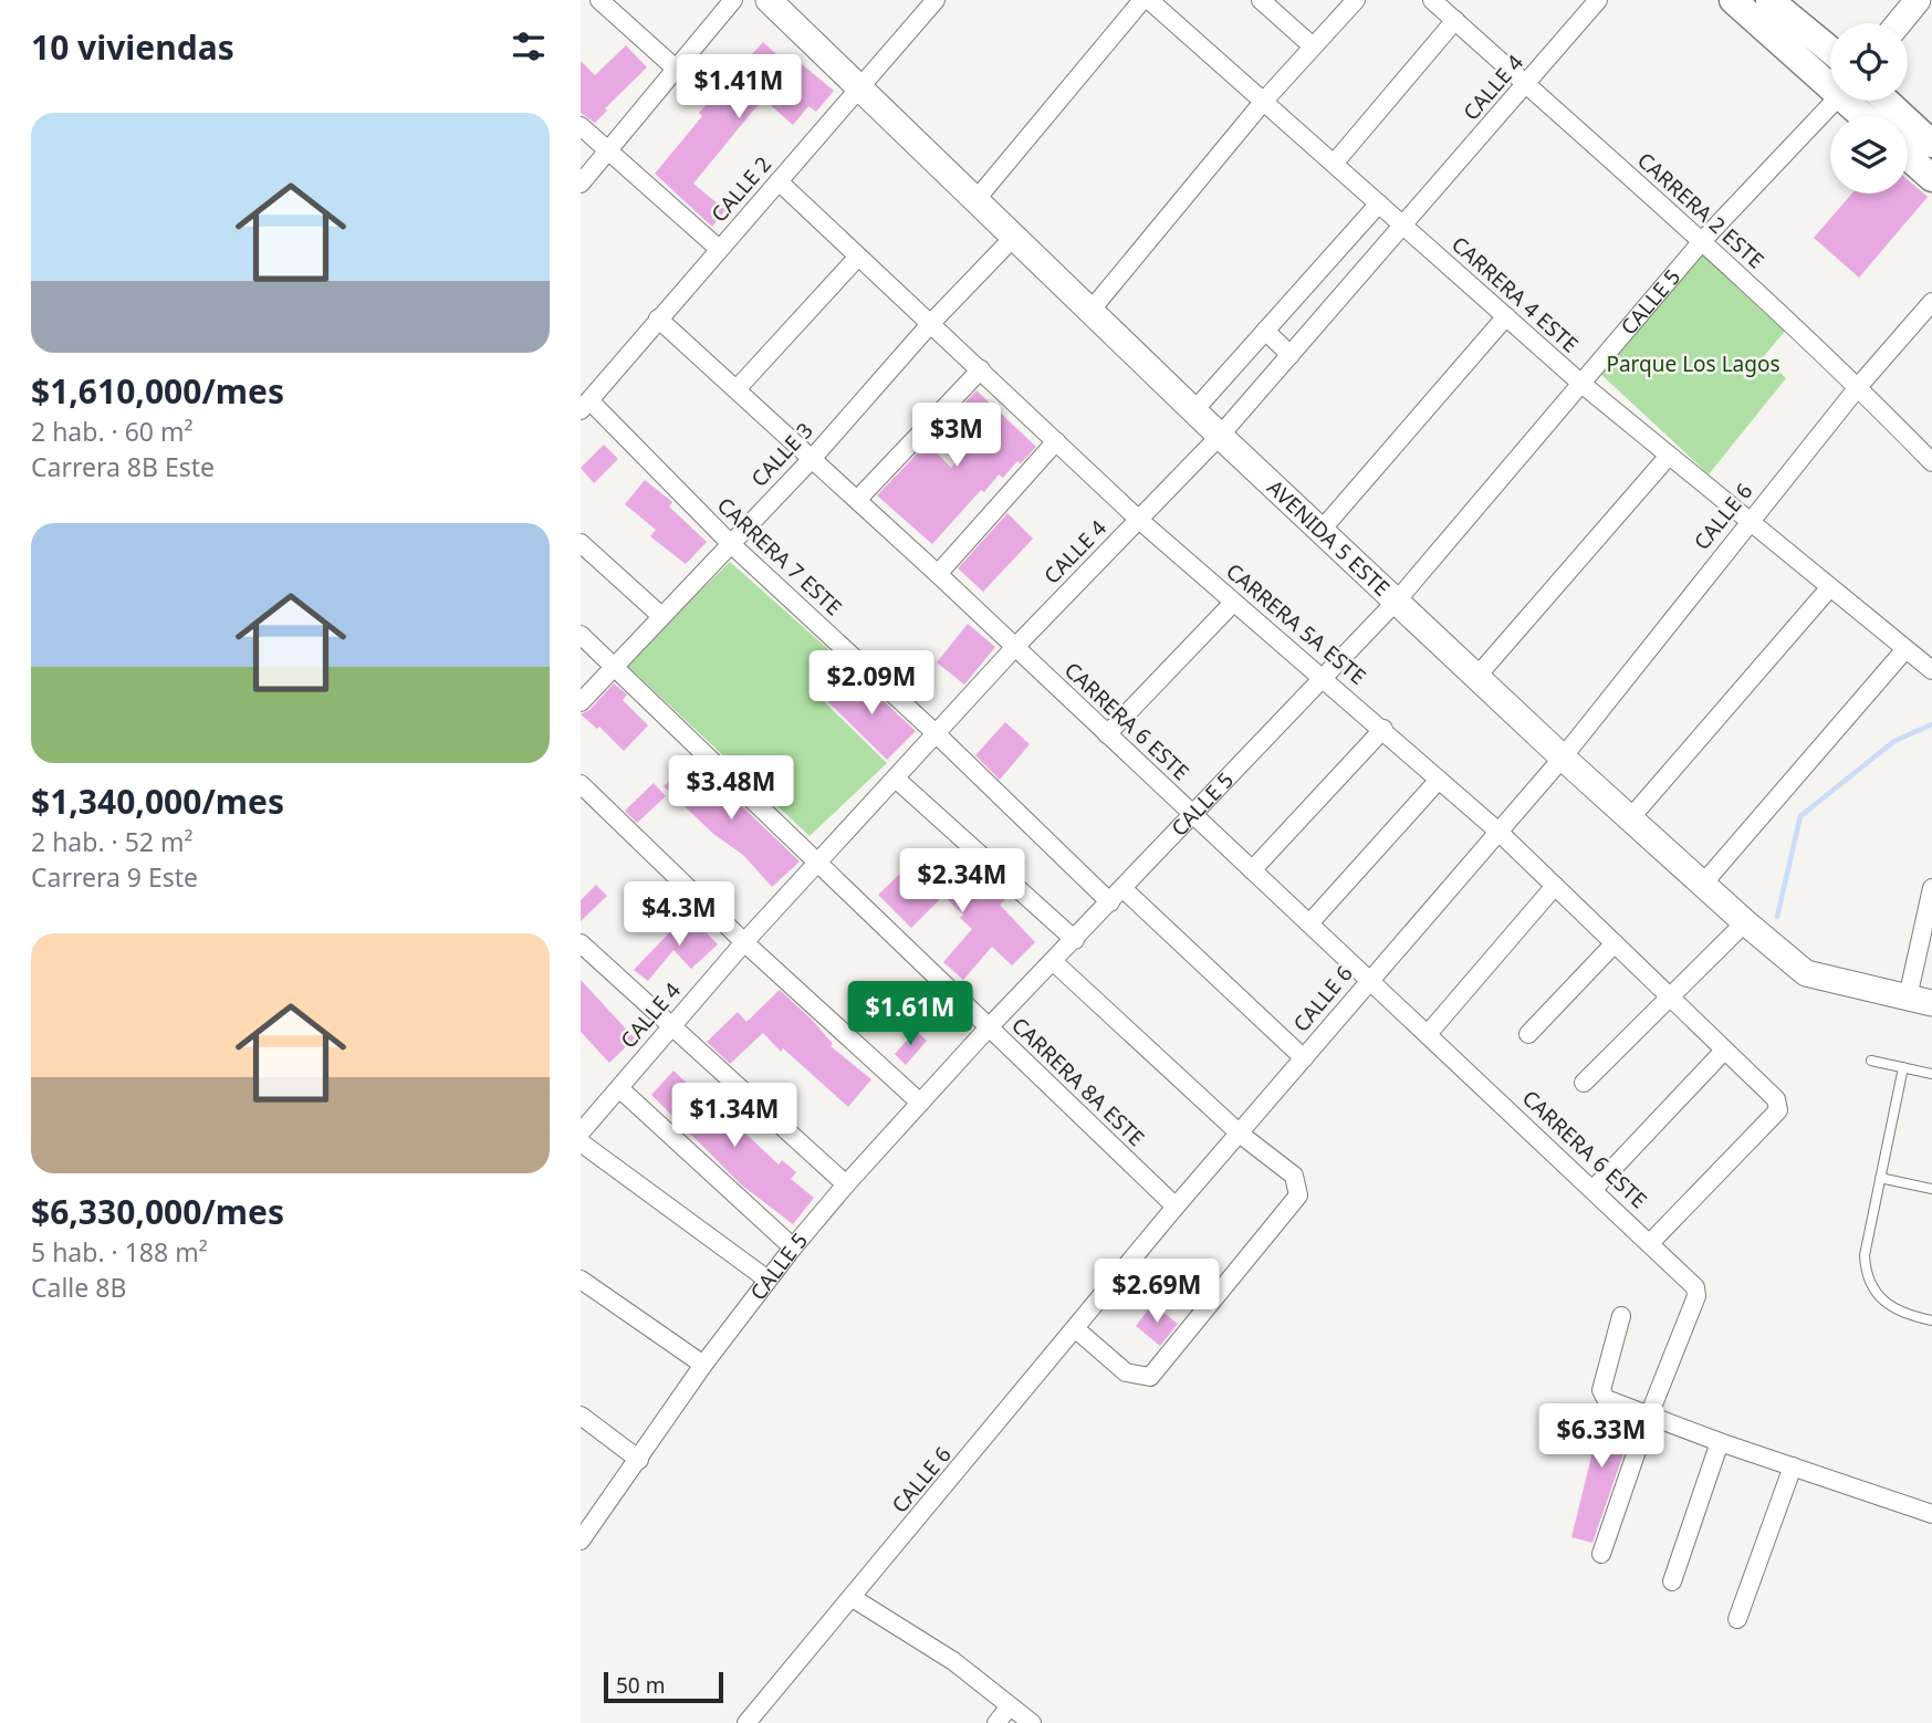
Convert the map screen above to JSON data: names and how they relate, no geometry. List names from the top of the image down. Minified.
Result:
{"streets":{"main road":["AVENIDA 5 ESTE"],"street":["CALLE 4","CALLE 2","CARRERA 2 ESTE","CARRERA 4 ESTE","CALLE 5","CALLE 3","CALLE 6","CARRERA 7 ESTE","CARRERA 5A ESTE","CARRERA 6 ESTE","CARRERA 8A ESTE"]},"crossings":[["CALLE 4","CARRERA 2 ESTE"],["CALLE 4","CARRERA 4 ESTE"],["CALLE 4","AVENIDA 5 ESTE"],["CALLE 4","CARRERA 7 ESTE"],["CALLE 4","CARRERA 5A ESTE"],["CALLE 4","CARRERA 6 ESTE"],["CALLE 4","CARRERA 8A ESTE"],["CALLE 2","AVENIDA 5 ESTE"],["CALLE 2","CARRERA 7 ESTE"],["CALLE 2","CARRERA 5A ESTE"],["CALLE 2","CARRERA 6 ESTE"],["CARRERA 2 ESTE","CALLE 5"],["CARRERA 2 ESTE","CALLE 6"],["CARRERA 4 ESTE","CALLE 5"],["CARRERA 4 ESTE","CALLE 6"],["CALLE 5","AVENIDA 5 ESTE"],["CALLE 5","CARRERA 7 ESTE"],["CALLE 5","CARRERA 5A ESTE"],["CALLE 5","CARRERA 6 ESTE"],["CALLE 5","CARRERA 8A ESTE"],["CALLE 3","AVENIDA 5 ESTE"],["CALLE 3","CARRERA 7 ESTE"],["CALLE 3","CARRERA 5A ESTE"],["CALLE 3","CARRERA 6 ESTE"],["CALLE 3","CARRERA 8A ESTE"],["CALLE 6","AVENIDA 5 ESTE"],["CALLE 6","CARRERA 5A ESTE"],["CALLE 6","CARRERA 6 ESTE"],["CALLE 6","CARRERA 8A ESTE"],["CARRERA 5A ESTE","CARRERA 6 ESTE"]],"parks":["Parque Los Lagos"],"scale_bar":"50 m","page":{"heading":"10 viviendas","price":["$1.41M","$3M","$2.09M","$3.48M","$2.34M","$4.3M","$1.61M","$1.34M","$2.69M","$6.33M"],"list":[{"name":"$1,610,000/mes","note":"2 hab. · 60 m² · Carrera 8B Este"},{"name":"$1,340,000/mes","note":"2 hab. · 52 m² · Carrera 9 Este"},{"name":"$6,330,000/mes","note":"5 hab. · 188 m² · Calle 8B"}],"scale":"50 m"}}
